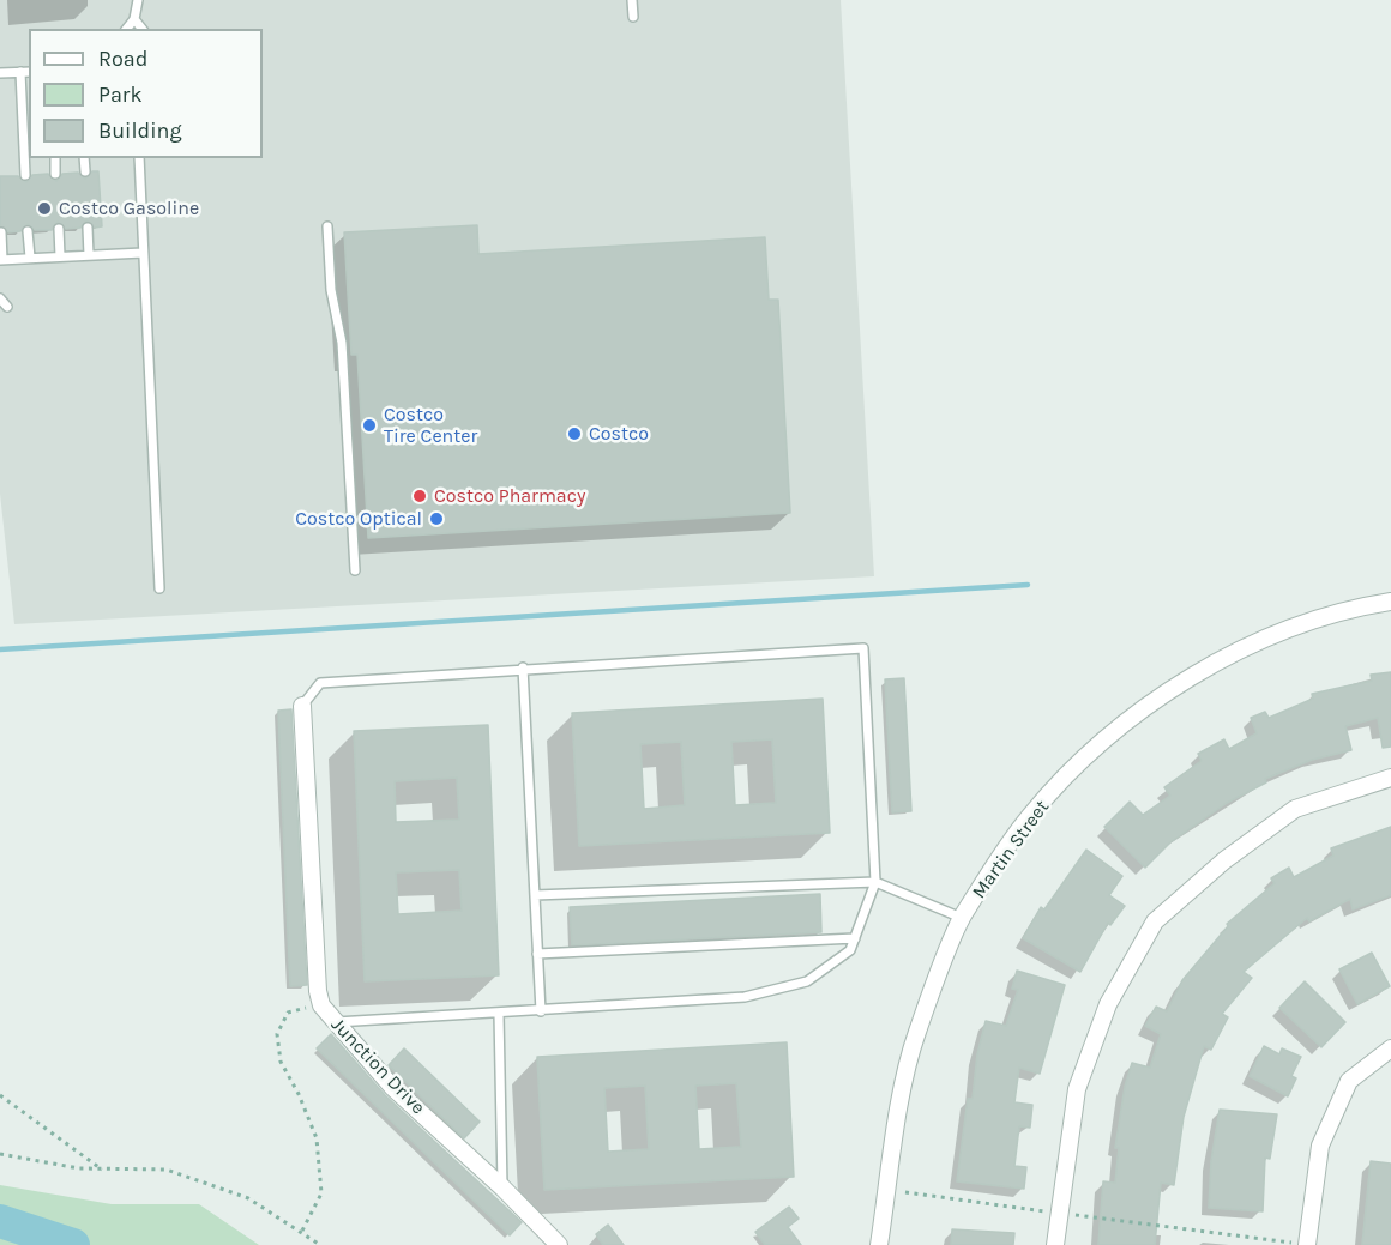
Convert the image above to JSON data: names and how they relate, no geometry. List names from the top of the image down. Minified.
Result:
{"streets":{"street":["Martin Street","Junction Drive"]},"places":["Costco Gasoline","Costco Tire Center","Costco","Costco Pharmacy","Costco Optical"],"legend":["Road","Park","Building"]}
